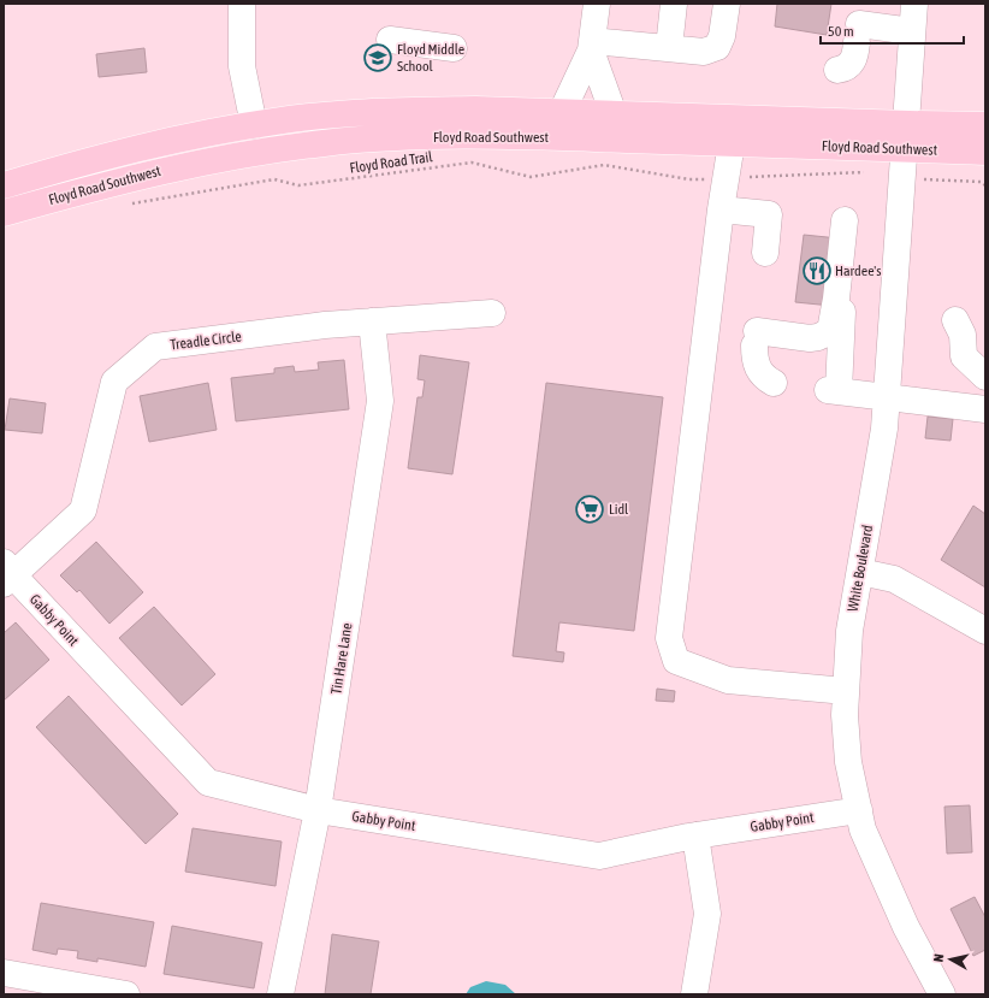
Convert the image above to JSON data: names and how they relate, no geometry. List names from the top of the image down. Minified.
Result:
{"streets":{"main road":["Floyd Road Southwest"],"street":["Treadle Circle","White Boulevard","Gabby Point","Tin Hare Lane"],"path":["Floyd Road Trail"]},"crossings":[["Floyd Road Southwest","White Boulevard"],["Treadle Circle","Gabby Point"],["Treadle Circle","Tin Hare Lane"],["White Boulevard","Gabby Point"],["Gabby Point","Tin Hare Lane"]],"places":{"school or university":["Floyd Middle School"],"restaurant":["Hardee's"],"supermarket":["Lidl"]},"scale_bar":"50 m","north":"left"}
